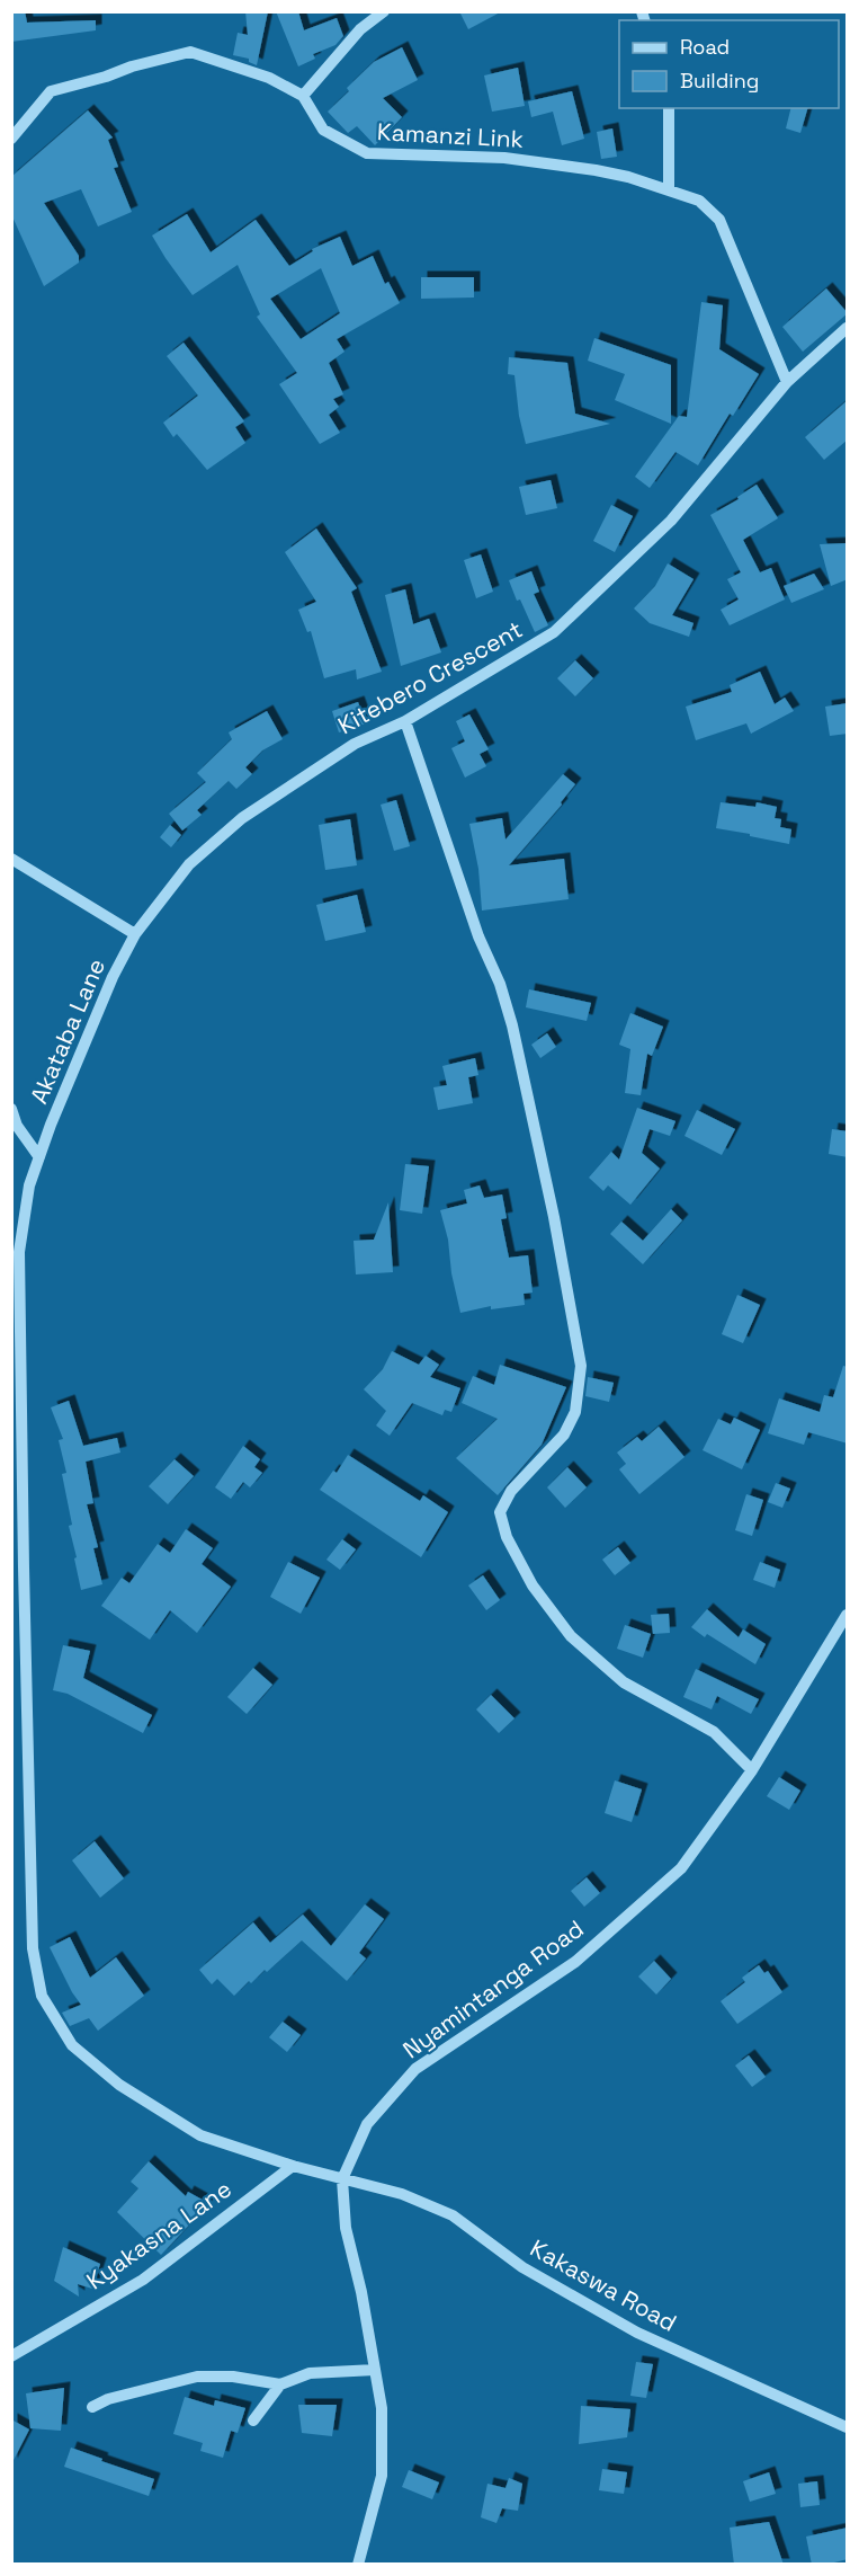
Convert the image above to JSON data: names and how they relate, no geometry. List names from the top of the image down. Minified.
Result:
{"streets":{"street":["Kamanzi Link","Kitebero Crescent","Akataba Lane","Nyamintanga Road","Kyakasna Lane","Kakaswa Road"]},"crossings":[["Kamanzi Link","Kitebero Crescent"],["Kitebero Crescent","Akataba Lane"],["Akataba Lane","Nyamintanga Road"],["Akataba Lane","Kyakasna Lane"],["Akataba Lane","Kakaswa Road"],["Nyamintanga Road","Kakaswa Road"]],"legend":["Road","Building"]}
